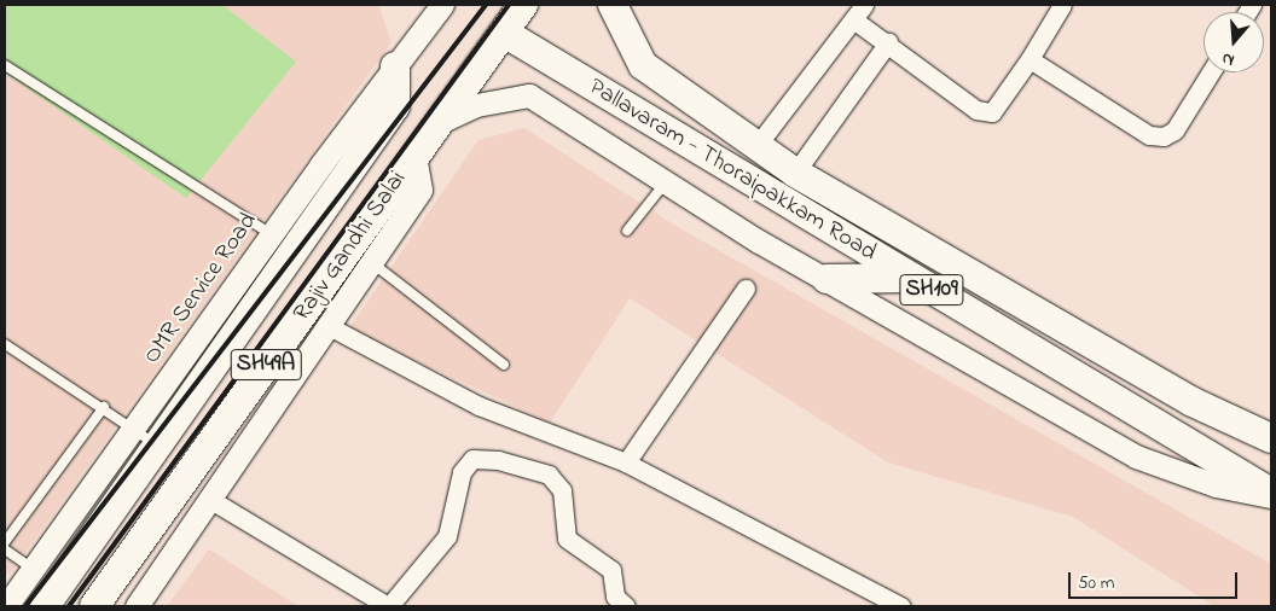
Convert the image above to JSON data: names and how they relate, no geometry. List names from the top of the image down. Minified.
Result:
{"streets":{"main road":["Pallavaram - Thoraipakkam Road","Rajiv Gandhi Salai","SH109","SH49A"],"street":["OMR Service Road"]},"crossings":[["Pallavaram - Thoraipakkam Road","Rajiv Gandhi Salai"],["Rajiv Gandhi Salai","OMR Service Road"]],"scale_bar":"50 m","north":"bottom"}
